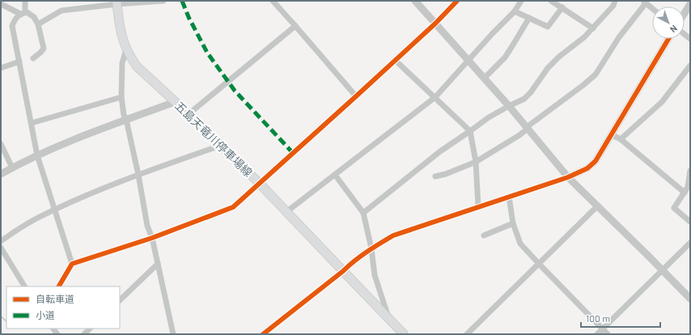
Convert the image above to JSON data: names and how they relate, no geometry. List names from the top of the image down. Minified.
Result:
{"streets":{"main road":["五島天竜川停車場線"]},"legend":["自転車道","小道"],"scale_bar":"100 m","north":"bottom right"}
